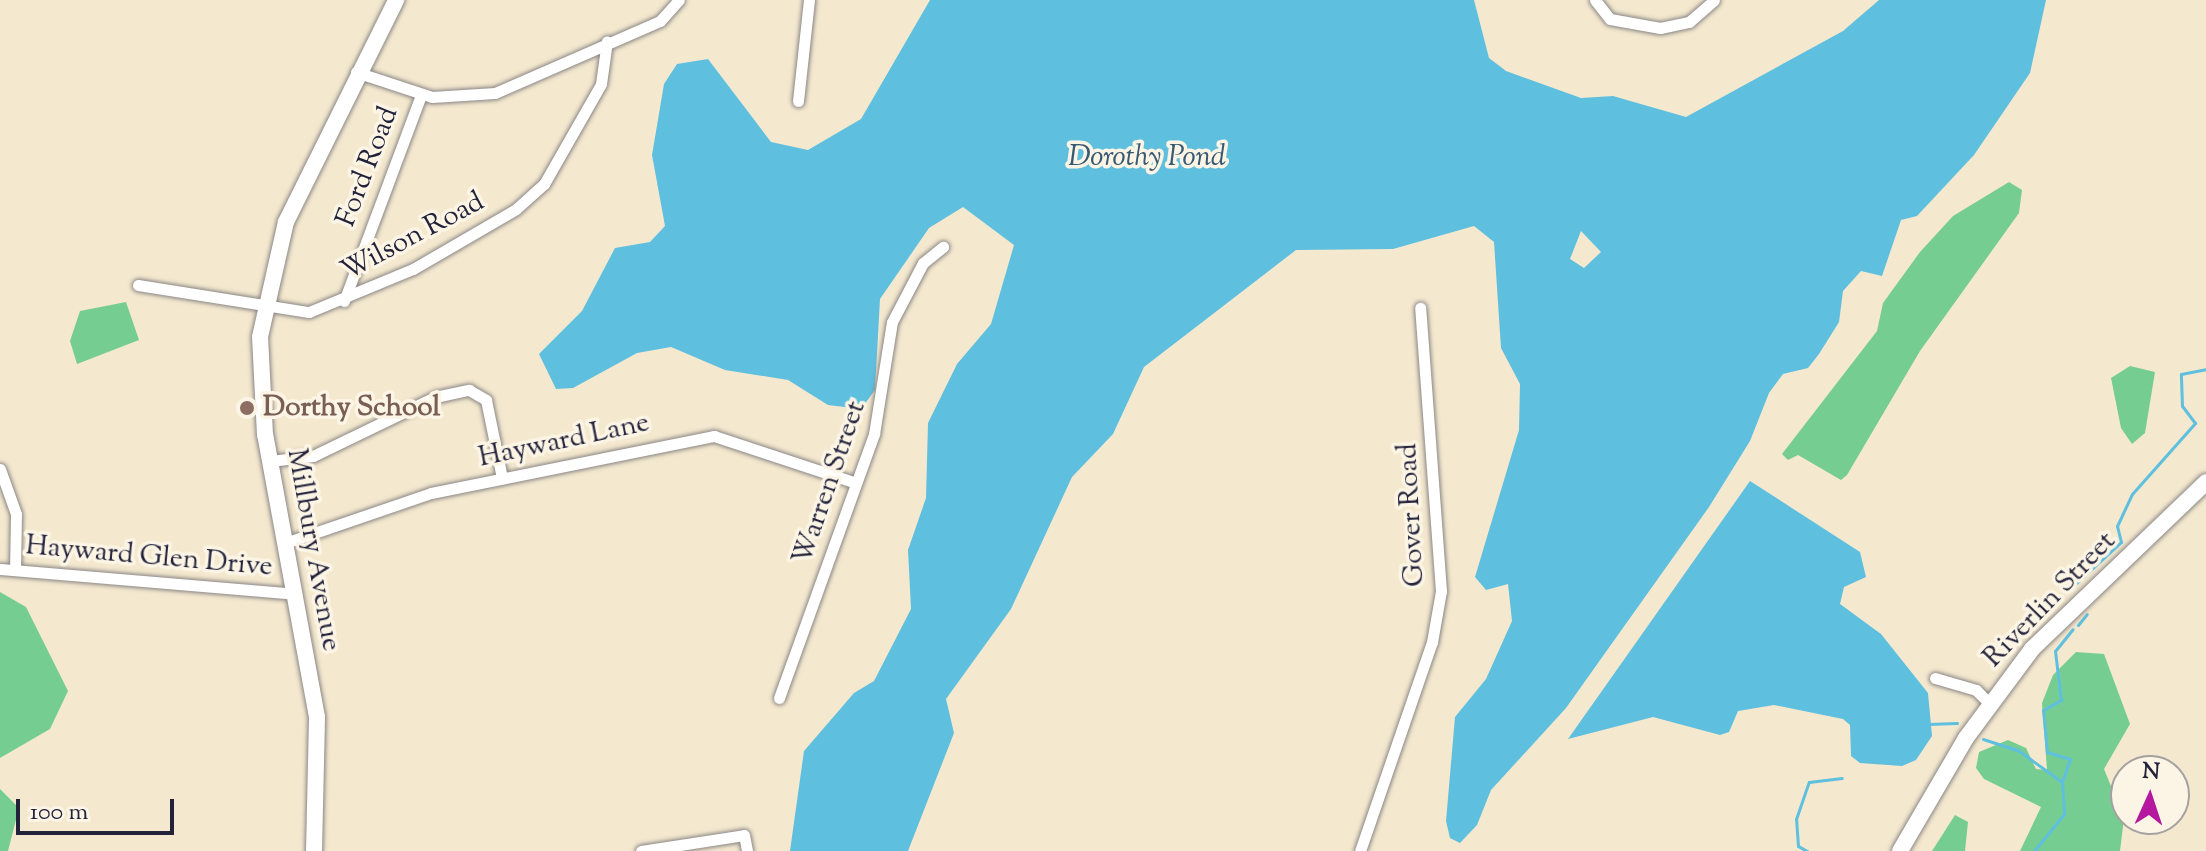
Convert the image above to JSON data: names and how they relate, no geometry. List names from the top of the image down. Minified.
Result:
{"streets":{"main road":["Millbury Avenue","Riverlin Street"],"street":["Ford Road","Wilson Road","Hayward Lane","Warren Street","Gover Road","Hayward Glen Drive"]},"crossings":[["Ford Road","Wilson Road"],["Wilson Road","Millbury Avenue"],["Hayward Lane","Warren Street"],["Hayward Lane","Millbury Avenue"],["Millbury Avenue","Hayward Glen Drive"]],"water":["Dorothy Pond"],"places":["Dorthy School"],"scale_bar":"100 m","north":"top"}
